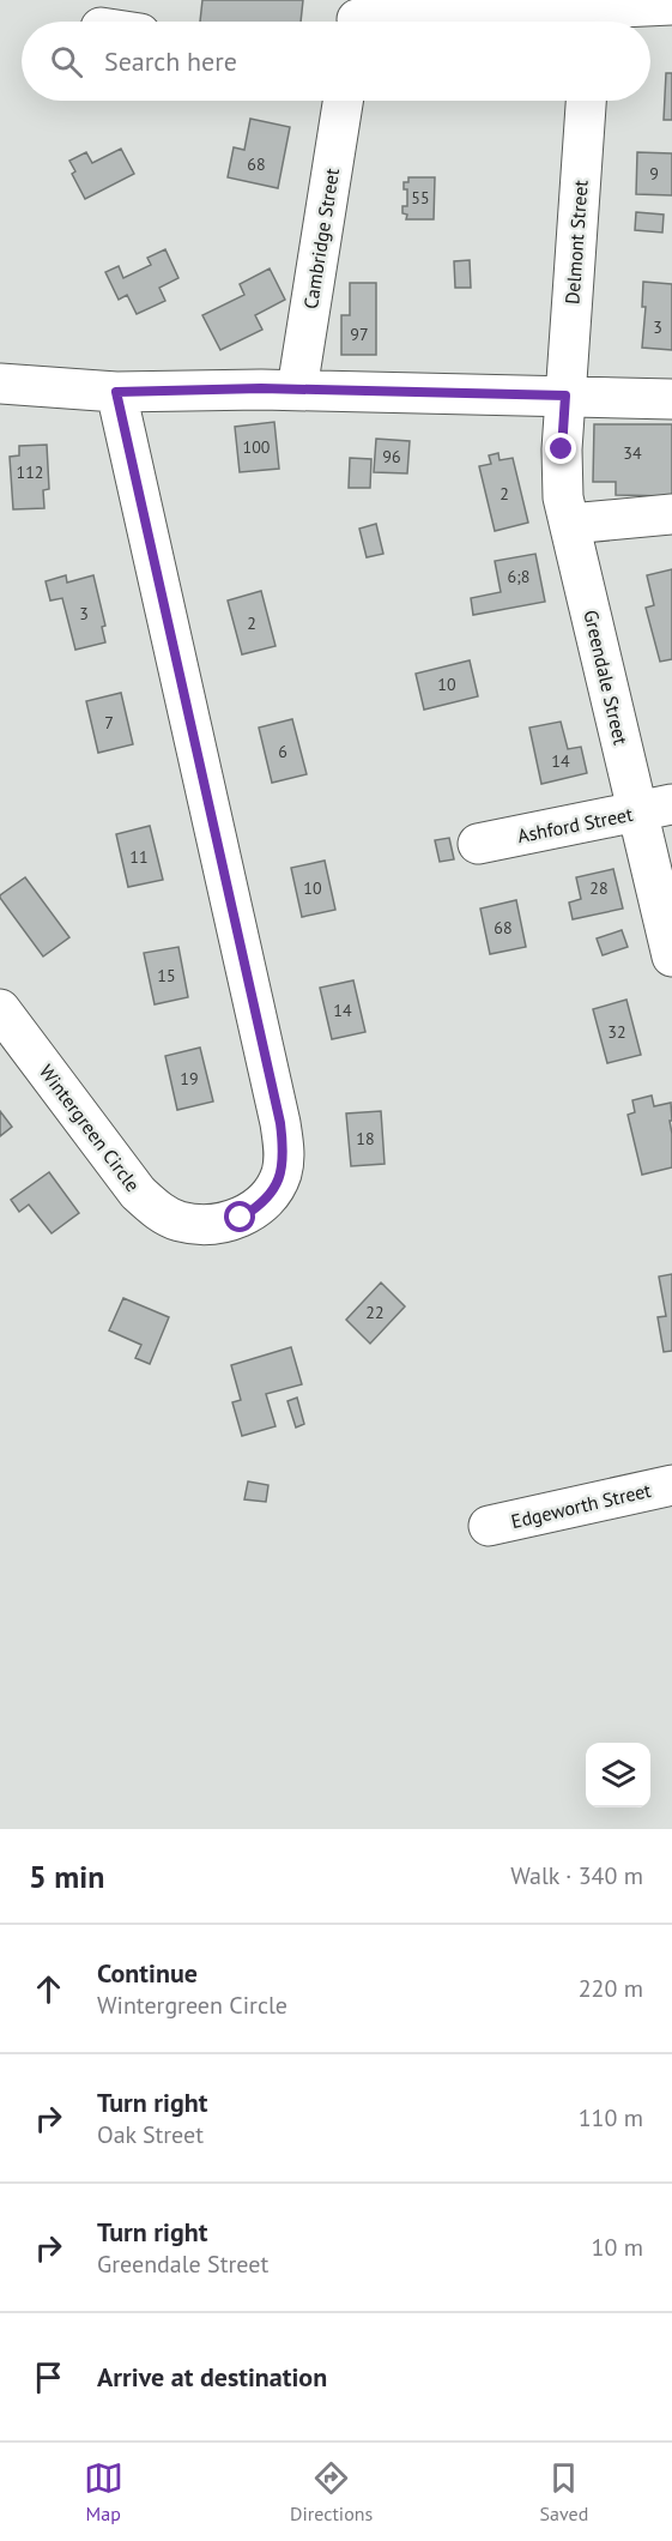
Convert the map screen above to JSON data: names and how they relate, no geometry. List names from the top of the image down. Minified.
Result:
{"streets":{"street":["Cambridge Street","Delmont Street","Greendale Street","Ashford Street","Wintergreen Circle","Edgeworth Street"]},"crossings":[["Delmont Street","Greendale Street"],["Greendale Street","Ashford Street"]],"house_numbers":["68","9","55","3","97","100","34","96","112","2","6;8","3","2","10","7","6","14","11","10","28","68","15","14","32","19","18","22"],"page":{"search":"Search here","heading":["5 min","Walk · 340 m"],"list":[["Continue","Wintergreen Circle","220 m"],["Turn right","Oak Street","110 m"],["Turn right","Greendale Street","10 m"],"Arrive at destination"],"nav":["Map","Directions","Saved"]}}
